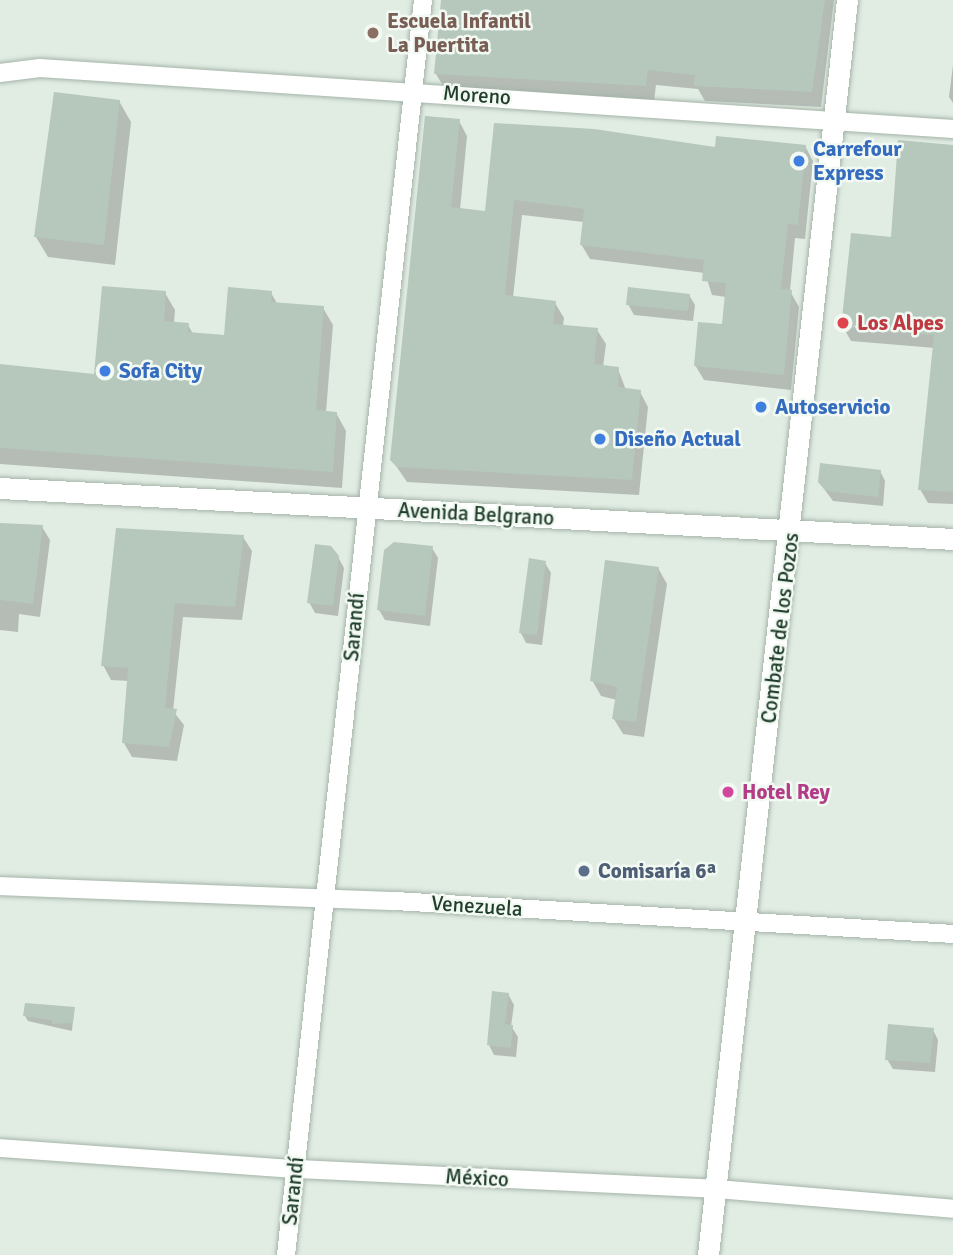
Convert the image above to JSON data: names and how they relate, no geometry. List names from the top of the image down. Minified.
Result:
{"streets":{"street":["Moreno","Avenida Belgrano","Sarandí","Combate de los Pozos","Venezuela","México"]},"crossings":[["Moreno","Sarandí"],["Moreno","Combate de los Pozos"],["Avenida Belgrano","Sarandí"],["Avenida Belgrano","Combate de los Pozos"],["Sarandí","Venezuela"],["Sarandí","México"],["Combate de los Pozos","Venezuela"],["Combate de los Pozos","México"]],"places":["Escuela Infantil La Puertita","Carrefour Express","Los Alpes","Sofa City","Autoservicio","Diseño Actual","Hotel Rey","Comisaría 6ª"]}
